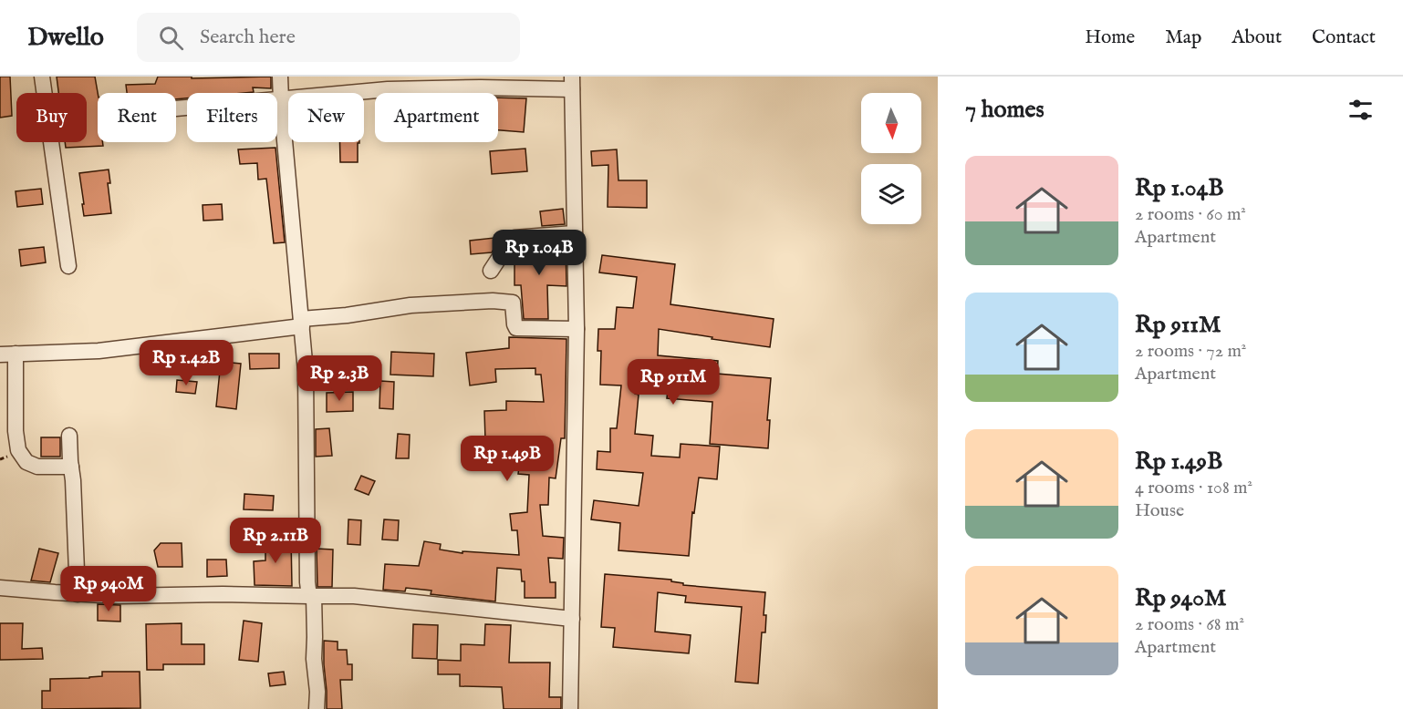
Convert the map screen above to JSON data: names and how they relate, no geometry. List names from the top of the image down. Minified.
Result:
{"north":"bottom","page":{"header":"Dwello","search":"Search here","nav":["Home","Map","About","Contact"],"heading":"7 homes","chip":["Buy","Rent","Filters","New","Apartment"],"list":[{"name":"Rp 1.04B","note":"2 rooms · 60 m² · Apartment"},{"name":"Rp 911M","note":"2 rooms · 72 m² · Apartment"},{"name":"Rp 1.49B","note":"4 rooms · 108 m² · House"},{"name":"Rp 940M","note":"2 rooms · 68 m² · Apartment"}],"price":["Rp 1.04B","Rp 1.42B","Rp 2.3B","Rp 911M","Rp 1.49B","Rp 2.11B","Rp 940M"]}}
